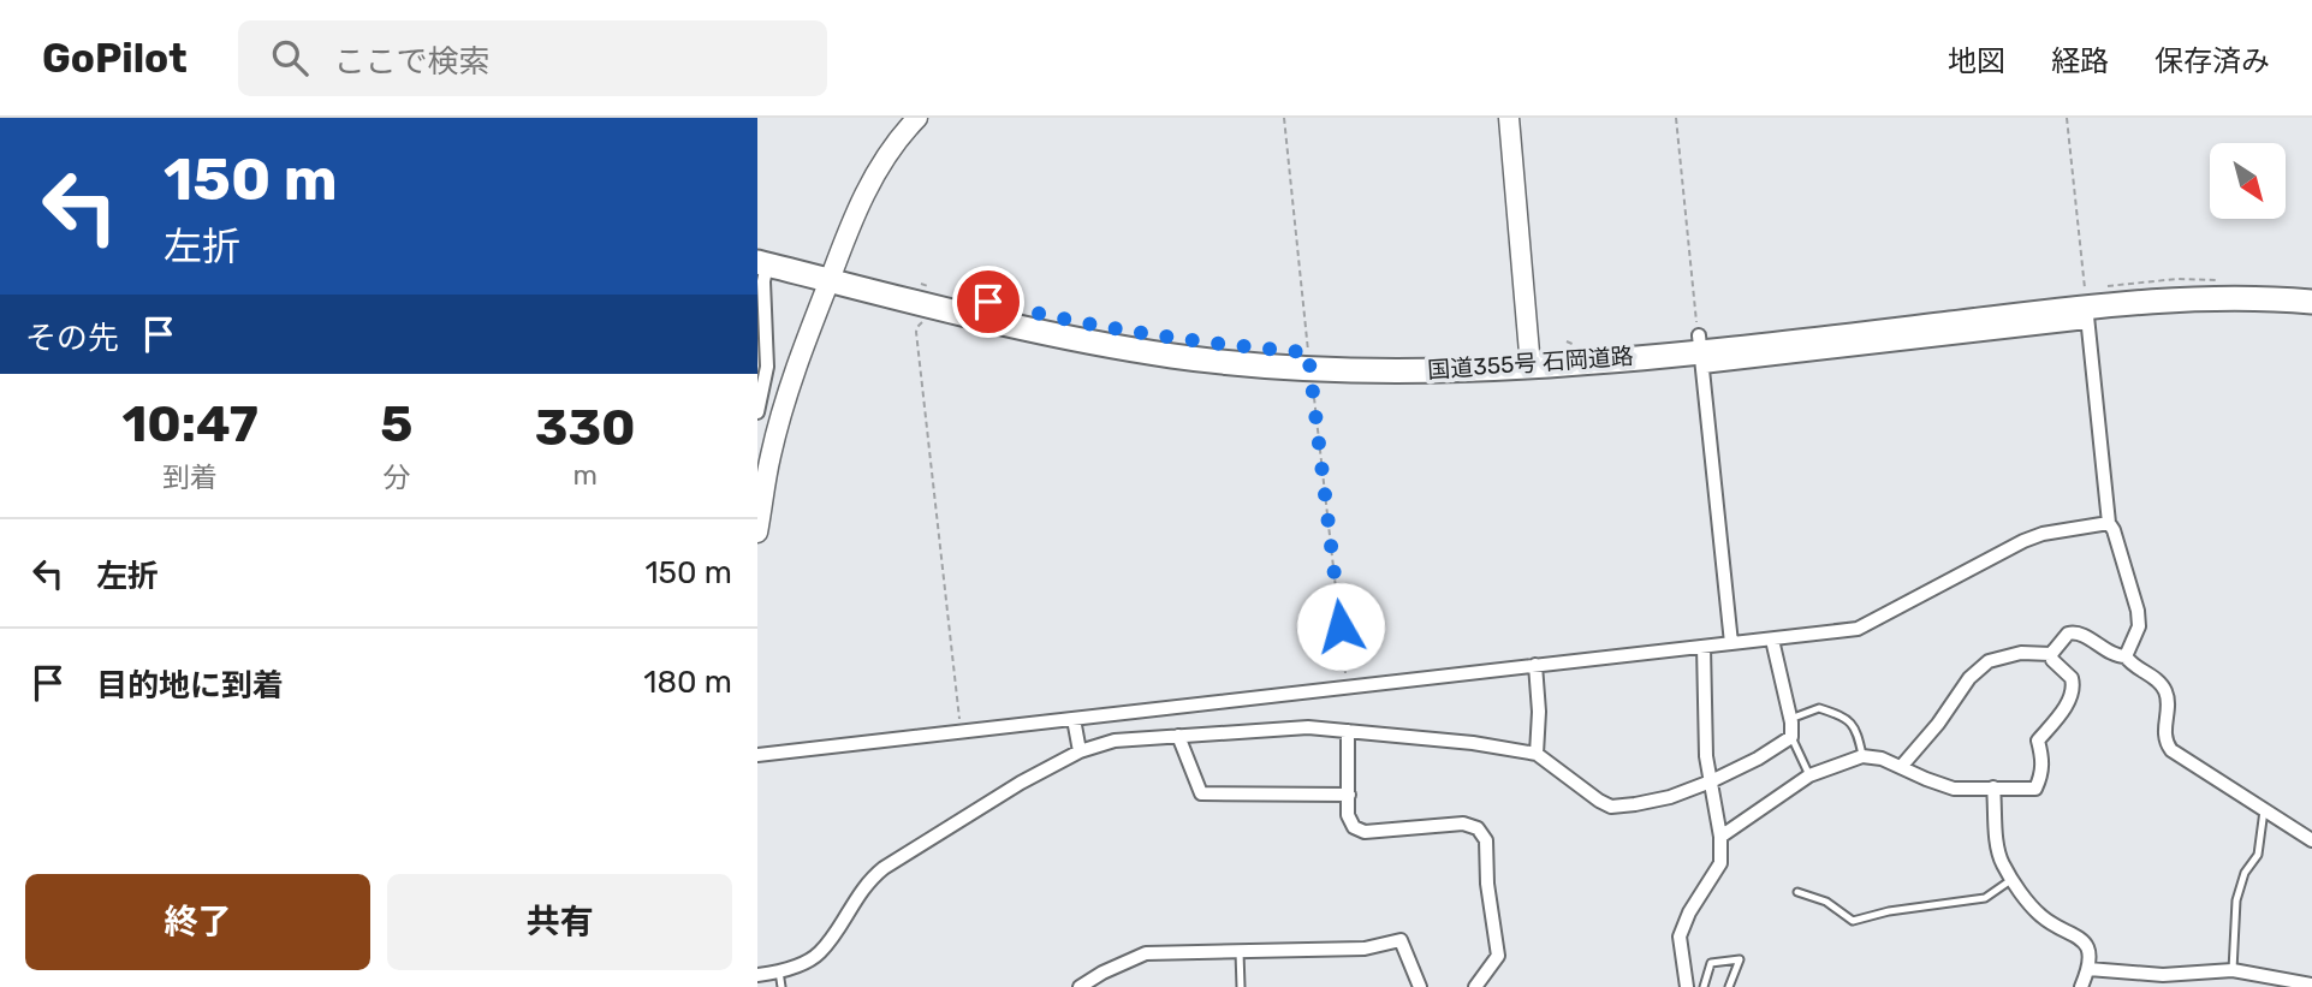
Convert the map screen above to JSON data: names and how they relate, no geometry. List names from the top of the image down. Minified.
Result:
{"streets":{"highway":["国道355号 石岡道路"]},"north":"bottom right","page":{"header":"GoPilot","search":"ここで検索","nav":["地図","経路","保存済み"],"turn":["150 m","左折"],"then":"その先","eta":["10:47","到着","5","分","330","m"],"list":[{"name":"左折","value":"150 m"},{"name":"目的地に到着","value":"180 m"}],"buttons":["終了","共有"]}}
